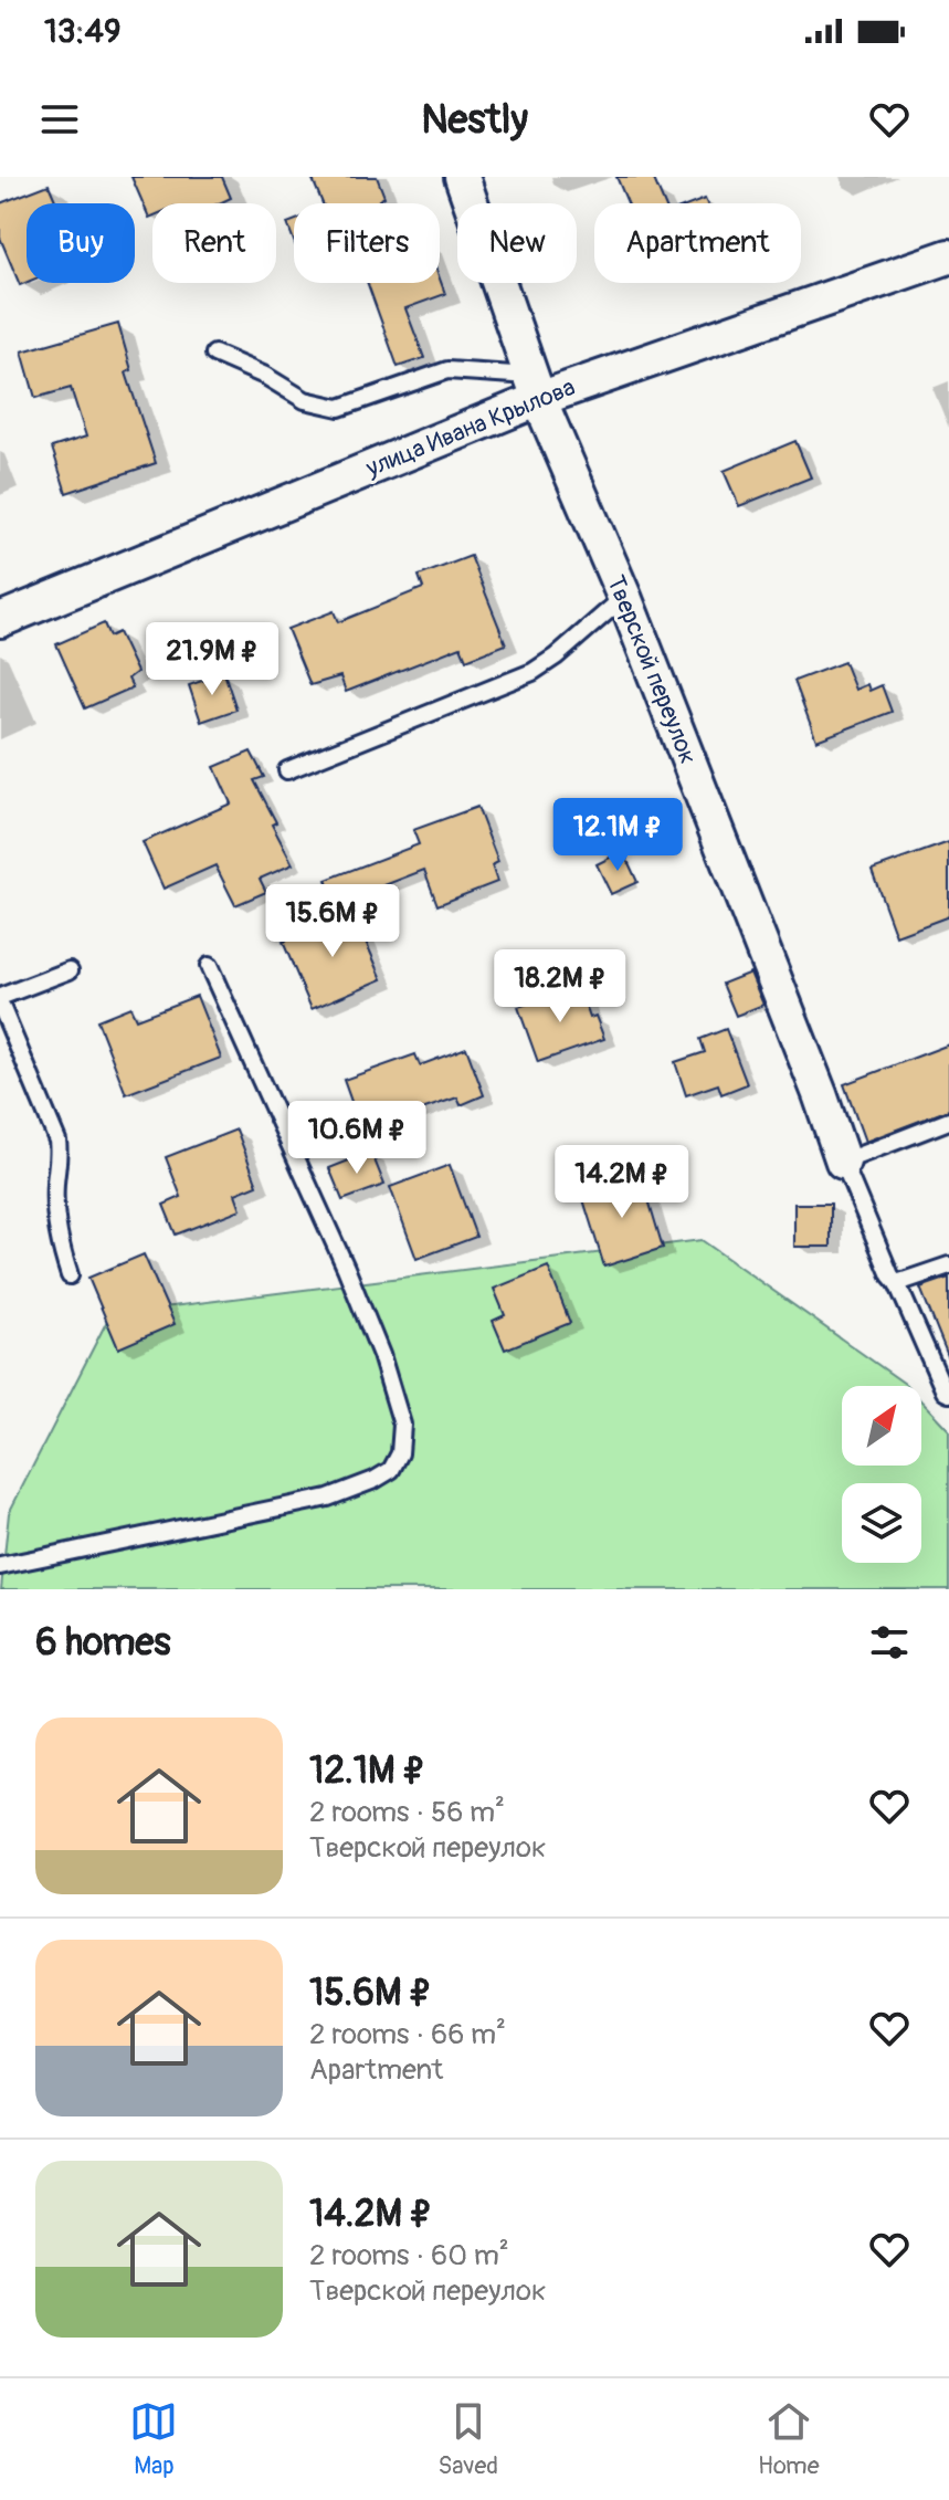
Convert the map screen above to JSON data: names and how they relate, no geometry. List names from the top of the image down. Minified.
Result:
{"streets":{"street":["улица Ивана Крылова","Тверской переулок"]},"crossings":[["улица Ивана Крылова","Тверской переулок"]],"north":"top right","page":{"status":"13:49","header":"Nestly","chip":["Buy","Rent","Filters","New","Apartment"],"price":["21.9M ₽","12.1M ₽","15.6M ₽","18.2M ₽","10.6M ₽","14.2M ₽"],"heading":"6 homes","list":[{"name":"12.1M ₽","note":"2 rooms · 56 m² · Тверской переулок"},{"name":"15.6M ₽","note":"2 rooms · 66 m² · Apartment"},{"name":"14.2M ₽","note":"2 rooms · 60 m² · Тверской переулок"}],"tabs":["Map","Saved","Home"]}}
